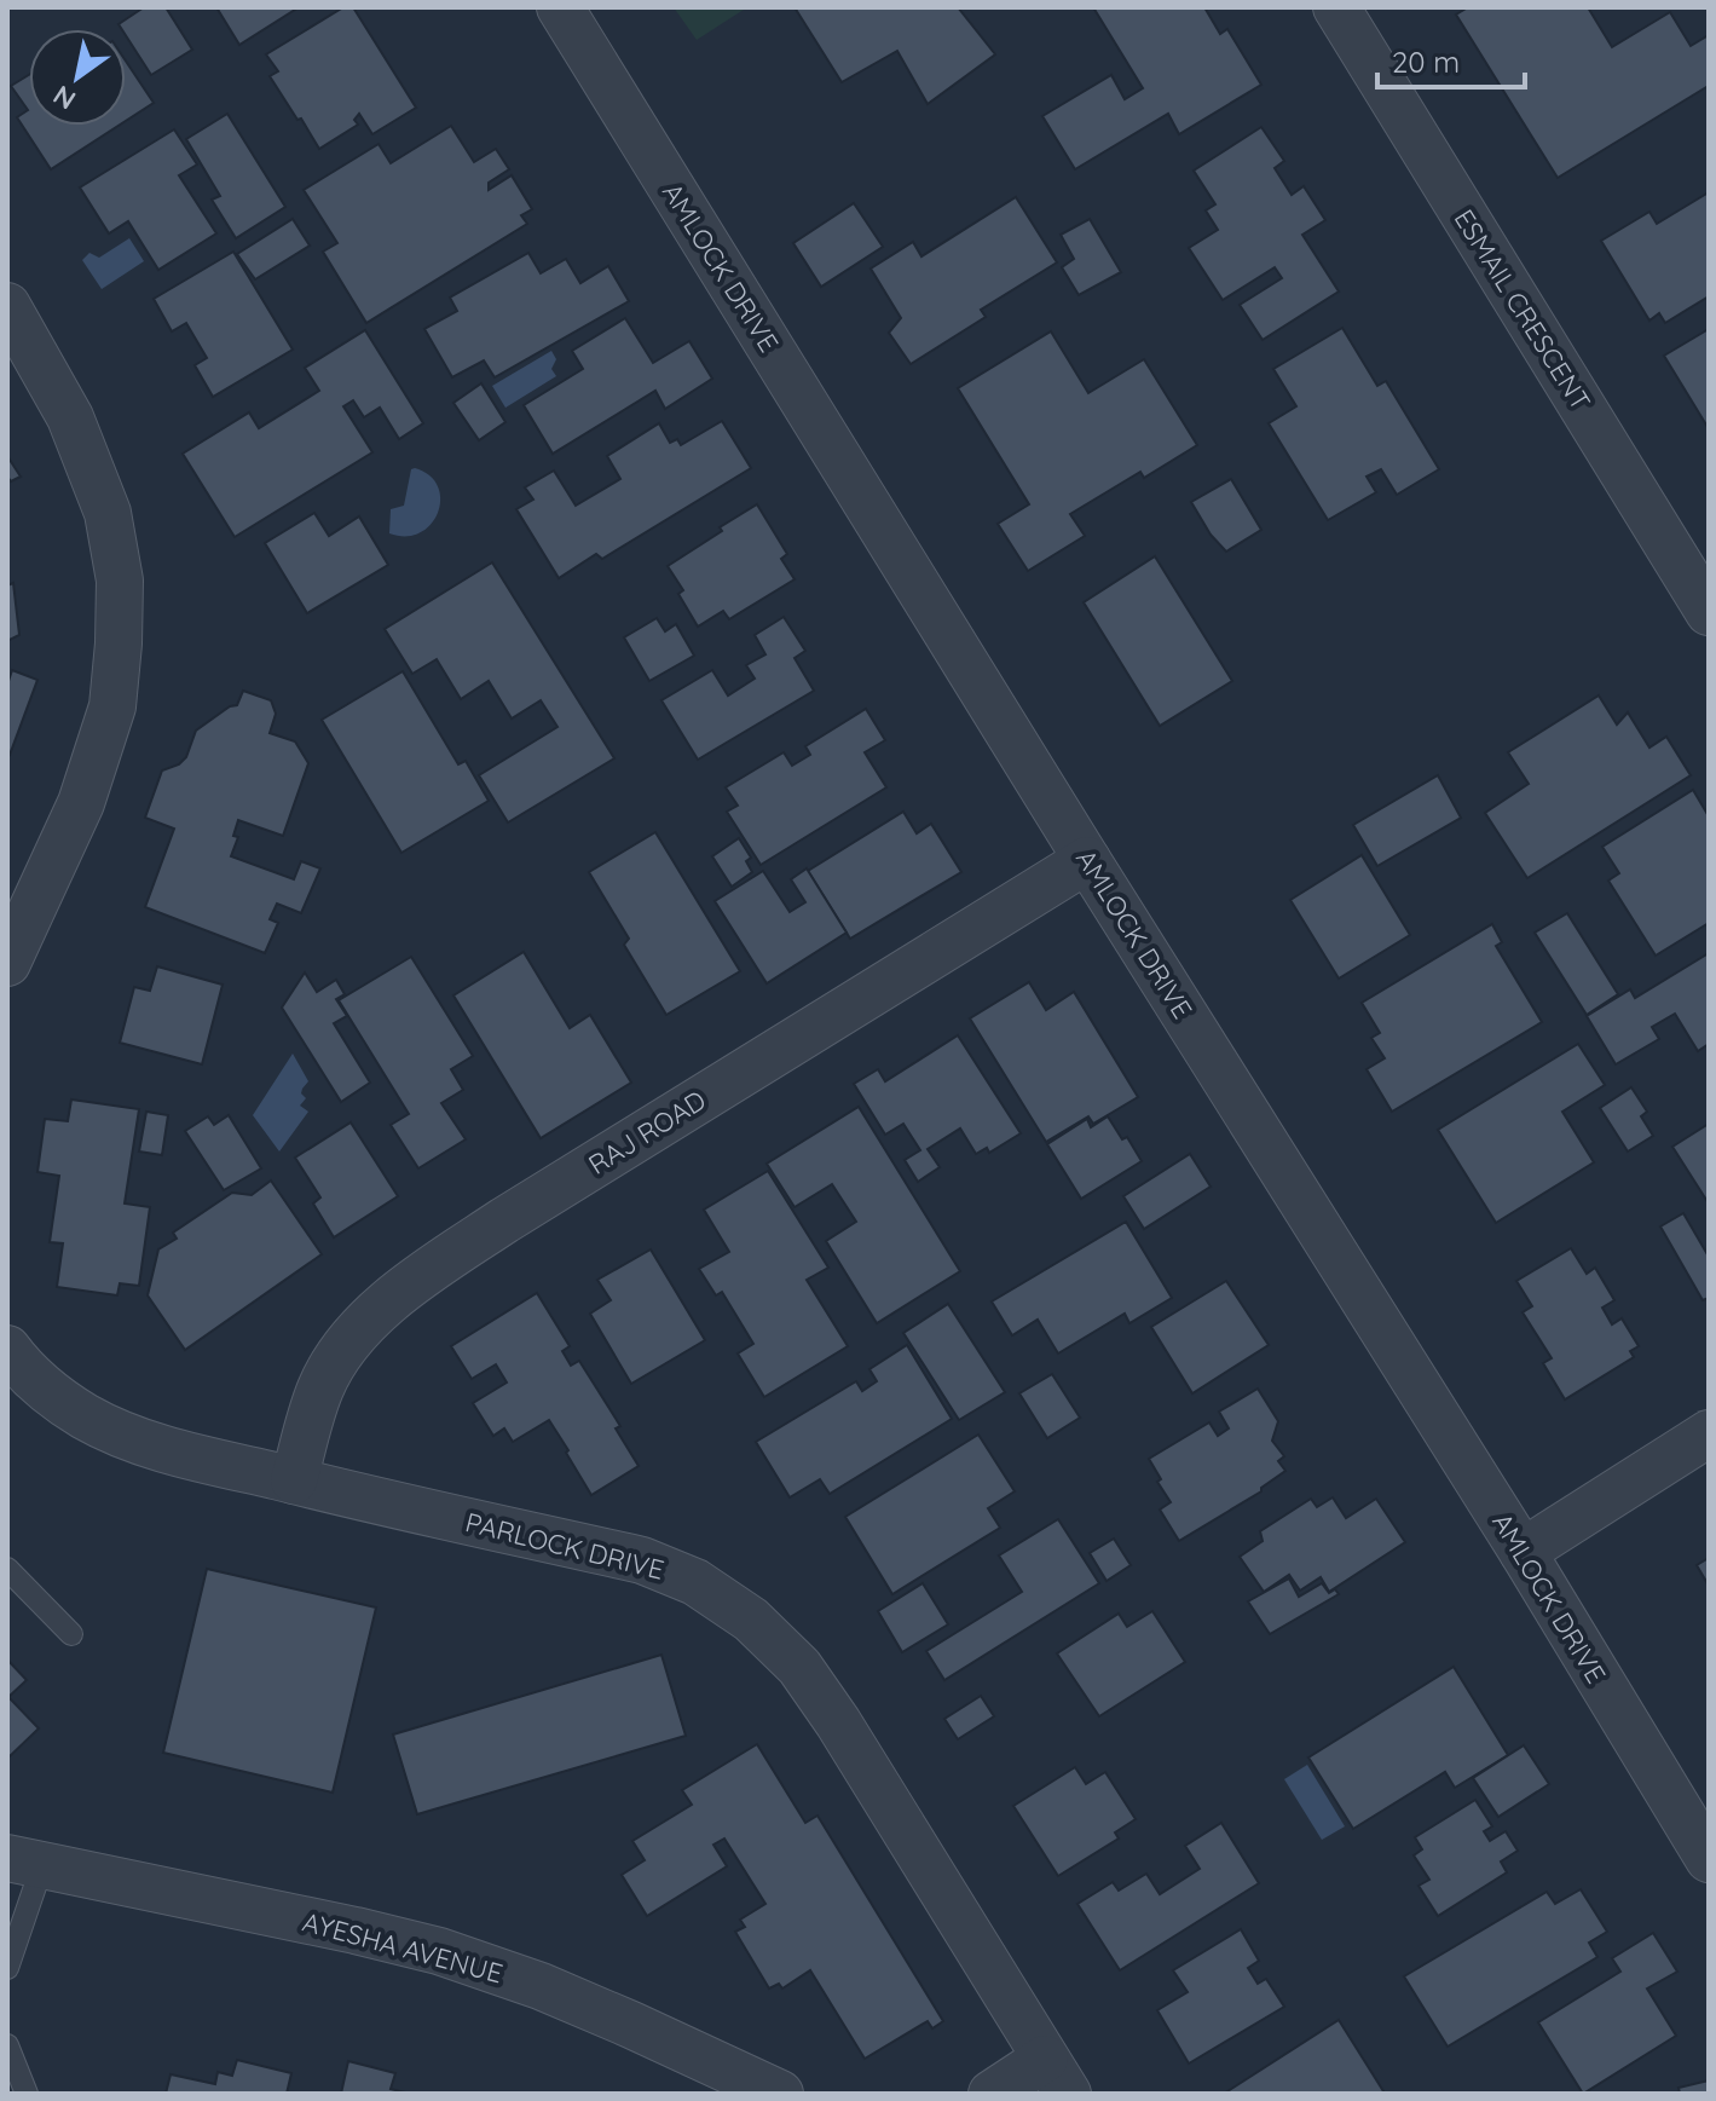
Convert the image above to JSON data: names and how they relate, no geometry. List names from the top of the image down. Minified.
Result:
{"streets":{"street":["AMLOCK DRIVE","ESMAIL CRESCENT","RAJ ROAD","PARLOCK DRIVE","AYESHA AVENUE"]},"crossings":[["AMLOCK DRIVE","RAJ ROAD"],["RAJ ROAD","PARLOCK DRIVE"]],"scale_bar":"20 m","north":"bottom left"}
